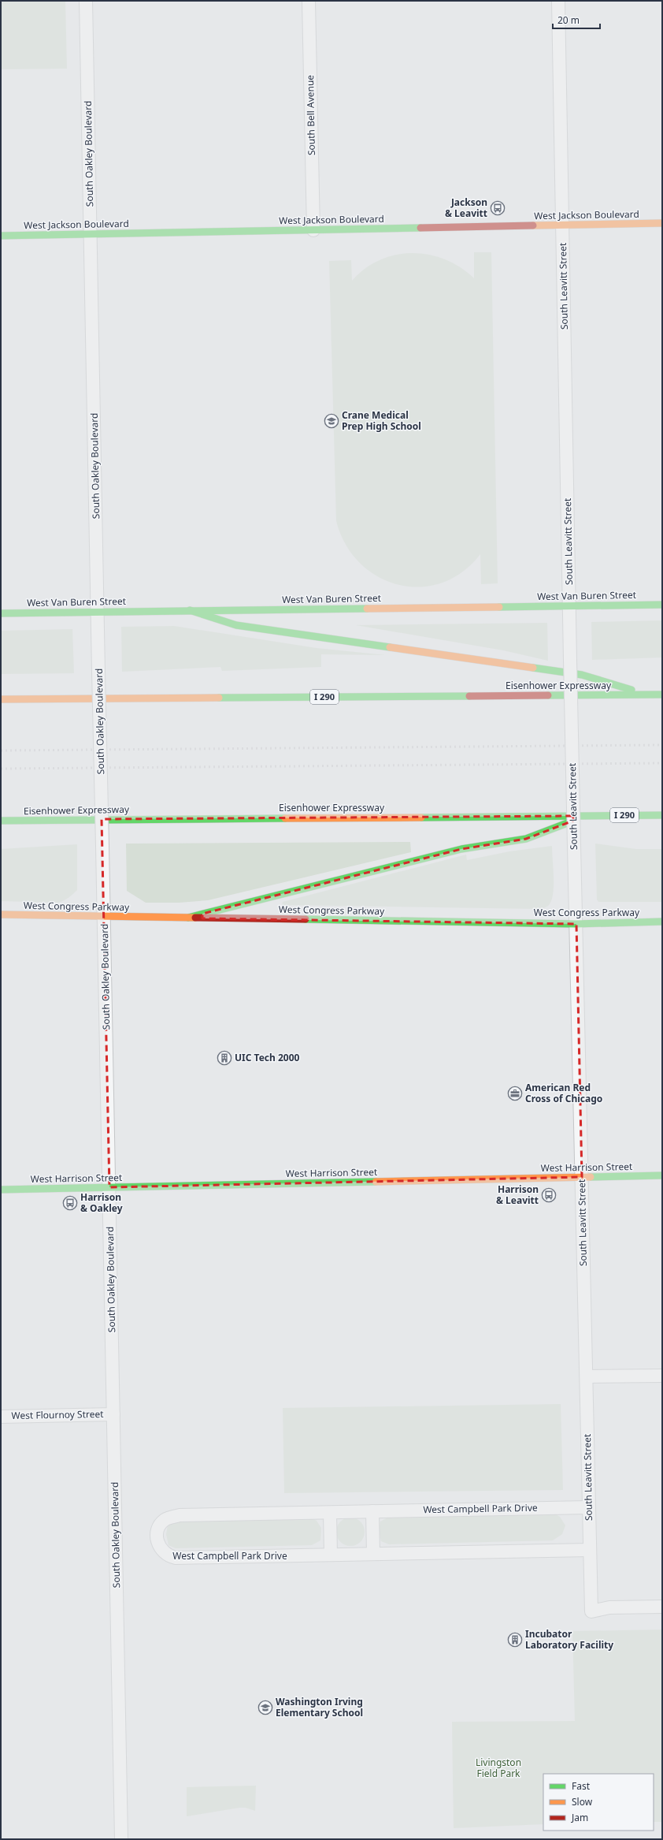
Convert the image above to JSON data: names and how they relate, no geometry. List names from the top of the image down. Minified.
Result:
{"streets":{"main road":["West Jackson Boulevard","West Van Buren Street","Eisenhower Expressway","I 290","West Congress Parkway","West Harrison Street"],"street":["South Bell Avenue","South Oakley Boulevard","South Leavitt Street","West Flournoy Street","West Campbell Park Drive"]},"crossings":[["South Bell Avenue","West Jackson Boulevard"],["South Oakley Boulevard","West Jackson Boulevard"],["South Oakley Boulevard","West Van Buren Street"],["South Oakley Boulevard","West Congress Parkway"],["South Oakley Boulevard","West Harrison Street"],["South Oakley Boulevard","West Flournoy Street"],["West Jackson Boulevard","South Leavitt Street"],["South Leavitt Street","West Van Buren Street"],["South Leavitt Street","West Congress Parkway"],["South Leavitt Street","West Harrison Street"],["South Leavitt Street","West Campbell Park Drive"]],"parks":["Livingston Field Park"],"places":{"bus stop":["Jackson & Leavitt","Harrison & Leavitt","Harrison & Oakley"],"school or university":["Crane Medical Prep High School","Washington Irving Elementary School"],"building":["UIC Tech 2000","Incubator Laboratory Facility"],"office":["American Red Cross of Chicago"]},"legend":["Fast","Slow","Jam"],"scale_bar":"20 m"}
